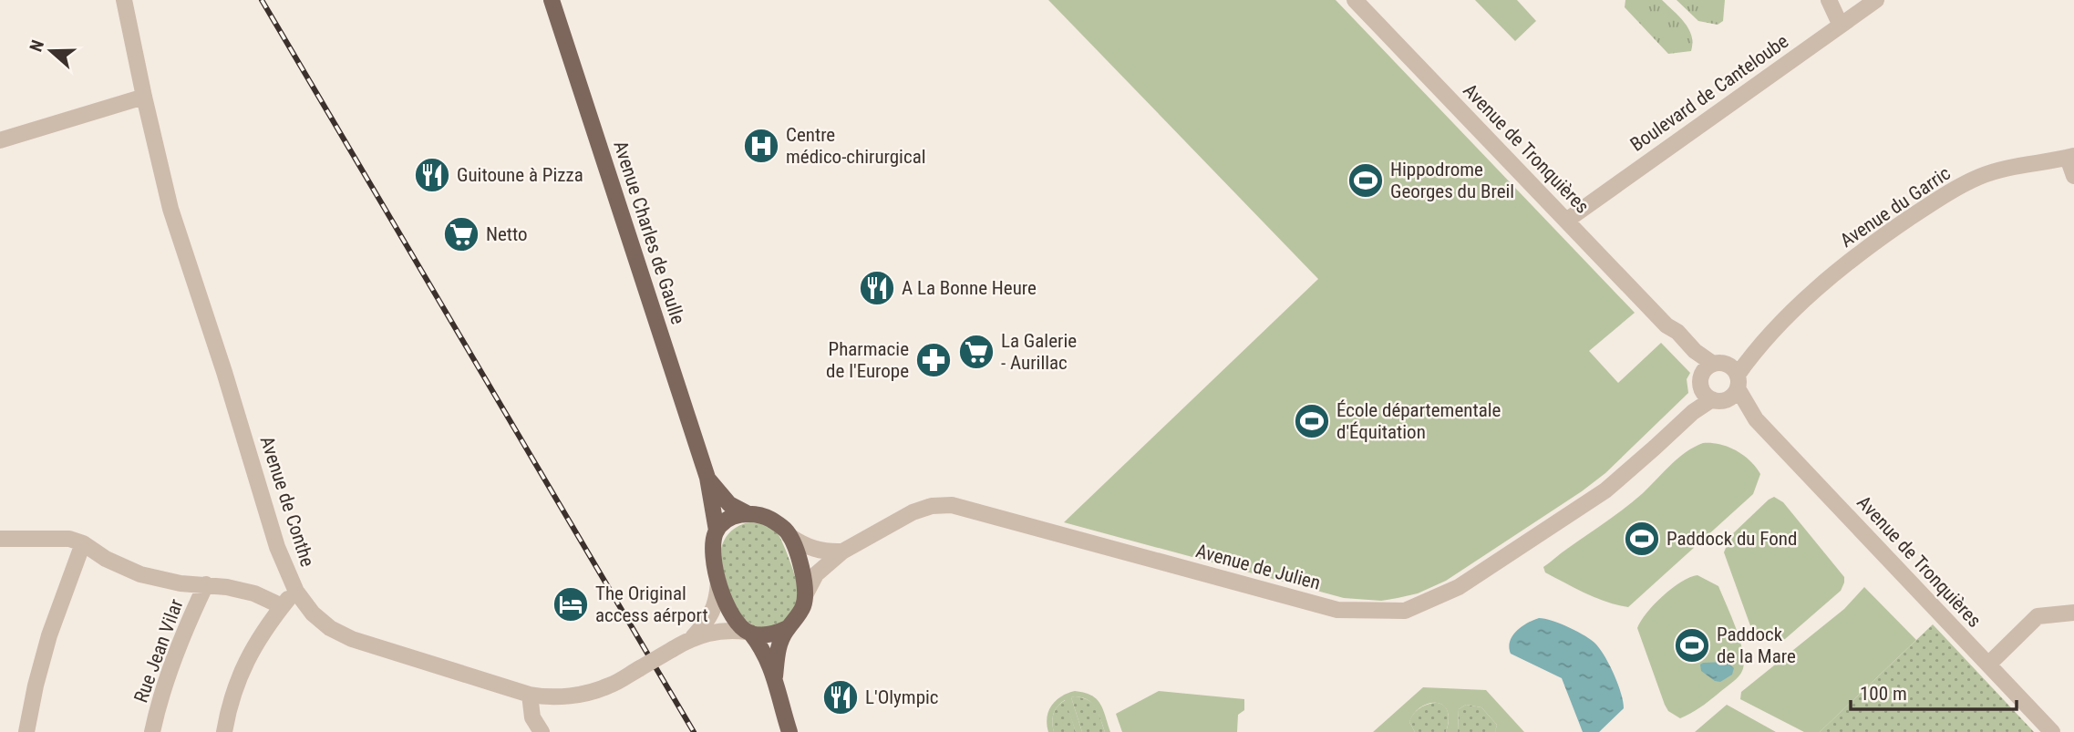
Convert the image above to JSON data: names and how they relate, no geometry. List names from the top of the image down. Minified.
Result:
{"streets":{"main road":["Avenue Charles de Gaulle"],"street":["Boulevard de Canteloube","Avenue de Tronquières","Avenue du Garric","Avenue de Conthe","Avenue de Julien","Rue Jean Vilar"]},"crossings":[["Boulevard de Canteloube","Avenue de Tronquières"],["Avenue de Tronquières","Avenue du Garric"],["Avenue de Tronquières","Avenue de Julien"],["Avenue du Garric","Avenue de Julien"],["Avenue Charles de Gaulle","Avenue de Conthe"],["Avenue Charles de Gaulle","Avenue de Julien"],["Avenue de Conthe","Avenue de Julien"]],"places":{"hospital":["Centre médico-chirurgical"],"restaurant":["Guitoune à Pizza","A La Bonne Heure","L'Olympic"],"sports":["Hippodrome Georges du Breil","École départementale d'Équitation","Paddock du Fond","Paddock de la Mare"],"supermarket":["Netto","La Galerie - Aurillac"],"pharmacy":["Pharmacie de l'Europe"],"hotel":["The Original access aérport"]},"scale_bar":"100 m","north":"left"}
